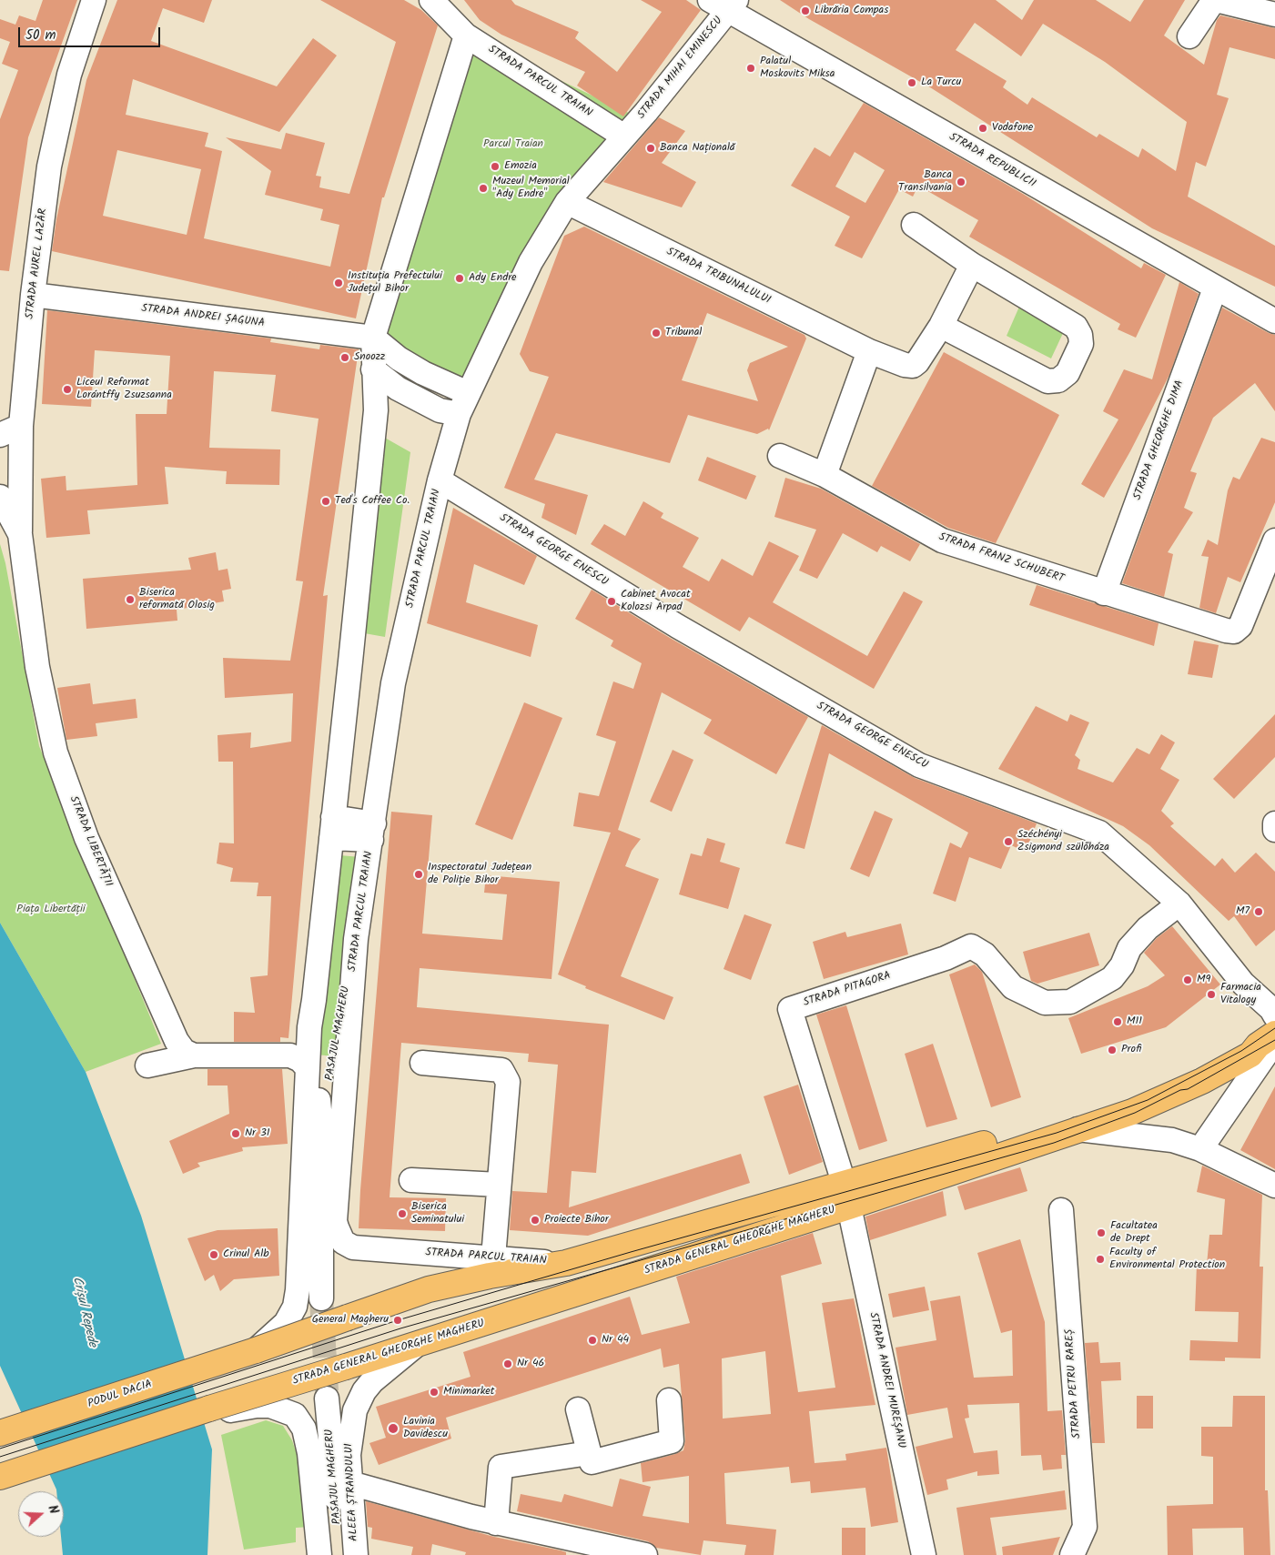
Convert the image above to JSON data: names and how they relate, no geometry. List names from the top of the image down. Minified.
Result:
{"streets":{"main road":["STRADA GENERAL GHEORGHE MAGHERU","PODUL DACIA"],"street":["STRADA MIHAI EMINESCU","STRADA PARCUL TRAIAN","STRADA REPUBLICII","STRADA AUREL LAZĂR","STRADA TRIBUNALULUI","STRADA ANDREI ȘAGUNA","STRADA GHEORGHE DIMA","STRADA GEORGE ENESCU","STRADA FRANZ SCHUBERT","STRADA LIBERTĂȚII","STRADA PITAGORA","PASAJUL MAGHERU","STRADA ANDREI MUREȘANU","STRADA PETRU RAREȘ","ALEEA ȘTRANDULUI"]},"crossings":[["STRADA MIHAI EMINESCU","STRADA PARCUL TRAIAN"],["STRADA MIHAI EMINESCU","STRADA REPUBLICII"],["STRADA PARCUL TRAIAN","STRADA TRIBUNALULUI"],["STRADA PARCUL TRAIAN","STRADA GEORGE ENESCU"],["STRADA PARCUL TRAIAN","PASAJUL MAGHERU"],["STRADA PARCUL TRAIAN","STRADA GENERAL GHEORGHE MAGHERU"],["STRADA REPUBLICII","STRADA GHEORGHE DIMA"],["STRADA AUREL LAZĂR","STRADA ANDREI ȘAGUNA"],["STRADA AUREL LAZĂR","STRADA LIBERTĂȚII"],["STRADA GHEORGHE DIMA","STRADA FRANZ SCHUBERT"],["STRADA GEORGE ENESCU","STRADA PITAGORA"],["STRADA PITAGORA","STRADA GENERAL GHEORGHE MAGHERU"],["STRADA PITAGORA","STRADA ANDREI MUREȘANU"],["STRADA GENERAL GHEORGHE MAGHERU","STRADA ANDREI MUREȘANU"],["STRADA GENERAL GHEORGHE MAGHERU","PODUL DACIA"],["STRADA GENERAL GHEORGHE MAGHERU","ALEEA ȘTRANDULUI"]],"water":["Crișul Repede"],"parks":["Parcul Traian","Piața Libertății"],"places":["Librăria Compas","Palatul Moskovits Miksa","La Turcu","Vodafone","Banca Națională","Emozia","Banca Transilvania","Muzeul Memorial \"Ady Endre\"","Ady Endre","Instituția Prefectului Județul Bihor","Tribunal","Snoozz","Liceul Reformat Lorántffy Zsuzsanna","Ted's Coffee Co.","Biserica reformată Olosig","Cabinet Avocat Kolozsi Arpad","Széchényi Zsigmond szülőháza","Inspectoratul Județean de Poliție Bihor","M7","M9","Farmacia Vitalogy","M11","Profi","Nr 31","Biserica Seminatului","Proiecte Bihor","Facultatea de Drept","Crinul Alb","Faculty of Environmental Protection","General Magheru","Nr 44","Nr 46","Minimarket","Lavinia Davidescu"],"scale_bar":"50 m","north":"right"}
